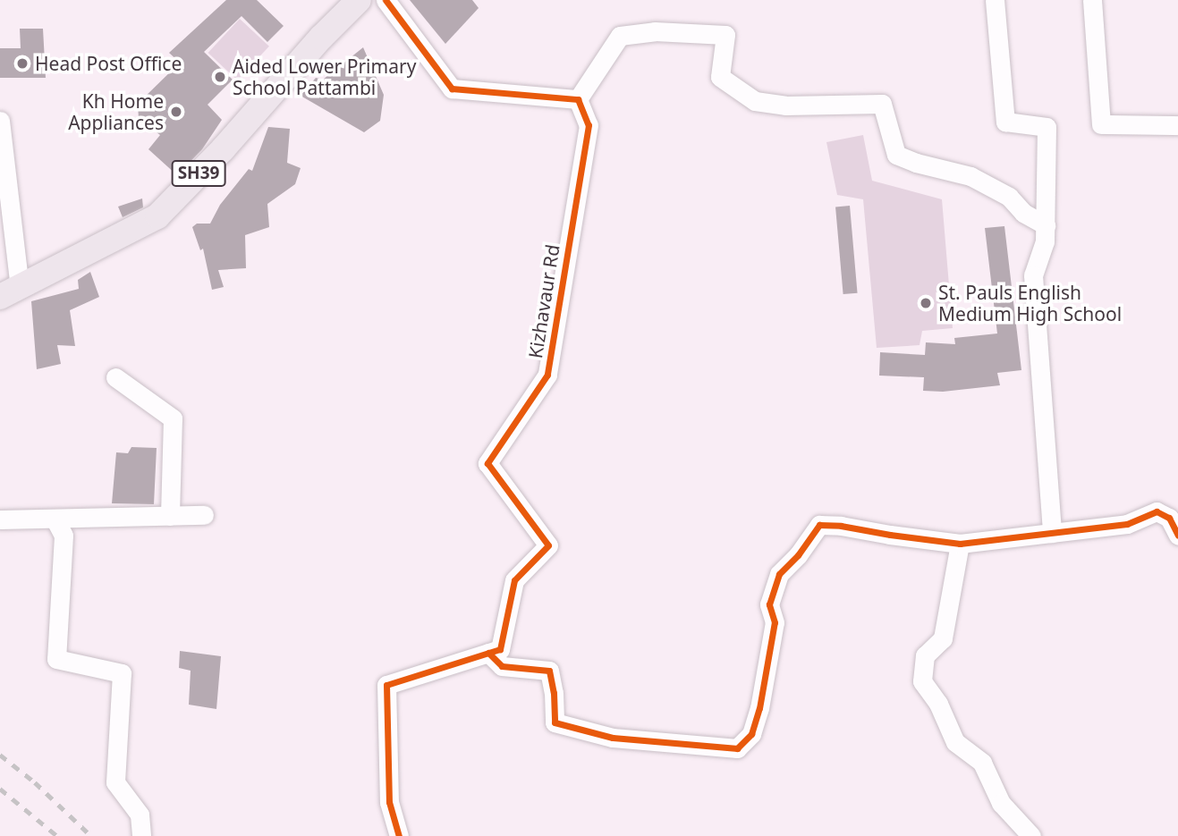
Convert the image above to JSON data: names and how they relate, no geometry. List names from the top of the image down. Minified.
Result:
{"streets":{"main road":["SH39"],"street":["Kizhavaur Rd"]},"places":["Head Post Office","Aided Lower Primary School Pattambi","Kh Home Appliances","St. Pauls English Medium High School"]}
